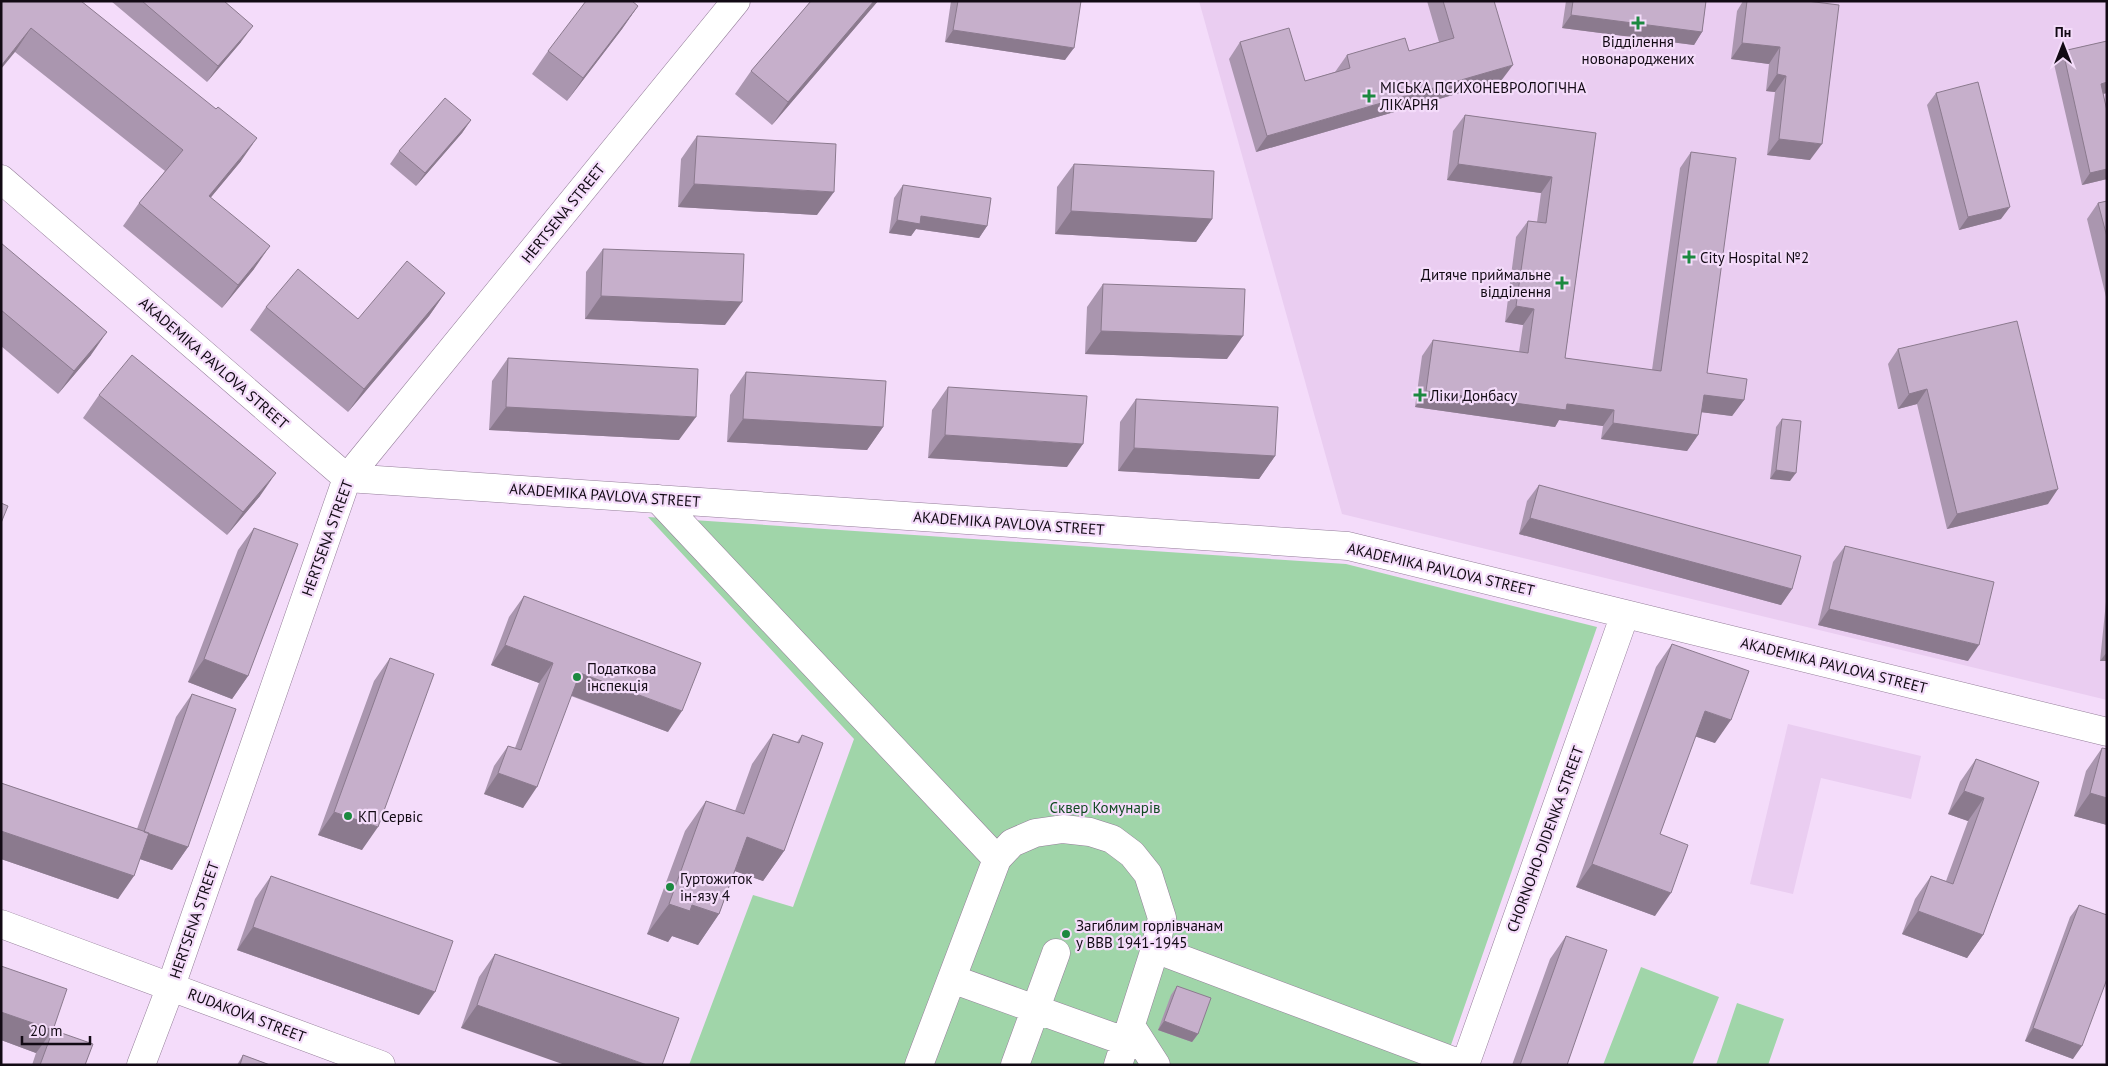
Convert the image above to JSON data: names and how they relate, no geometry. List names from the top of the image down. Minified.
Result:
{"streets":{"street":["HERTSENA STREET","AKADEMIKA PAVLOVA STREET","CHORNOHO-DIDENKA STREET","RUDAKOVA STREET"]},"crossings":[["HERTSENA STREET","AKADEMIKA PAVLOVA STREET"],["HERTSENA STREET","RUDAKOVA STREET"],["AKADEMIKA PAVLOVA STREET","CHORNOHO-DIDENKA STREET"]],"parks":["Сквер Комунарів"],"places":{"health":["Відділення новонароджених","МІСЬКА ПСИХОНЕВРОЛОГІЧНА ЛІКАРНЯ","City Hospital №2","Дитяче приймальне відділення","Ліки Донбасу"],"other":["Податкова інспекція","КП Сервіс","Гуртожиток ін-язу 4","Загиблим горлівчанам у ВВВ 1941-1945"]},"scale_bar":"20 m","north":"top"}
